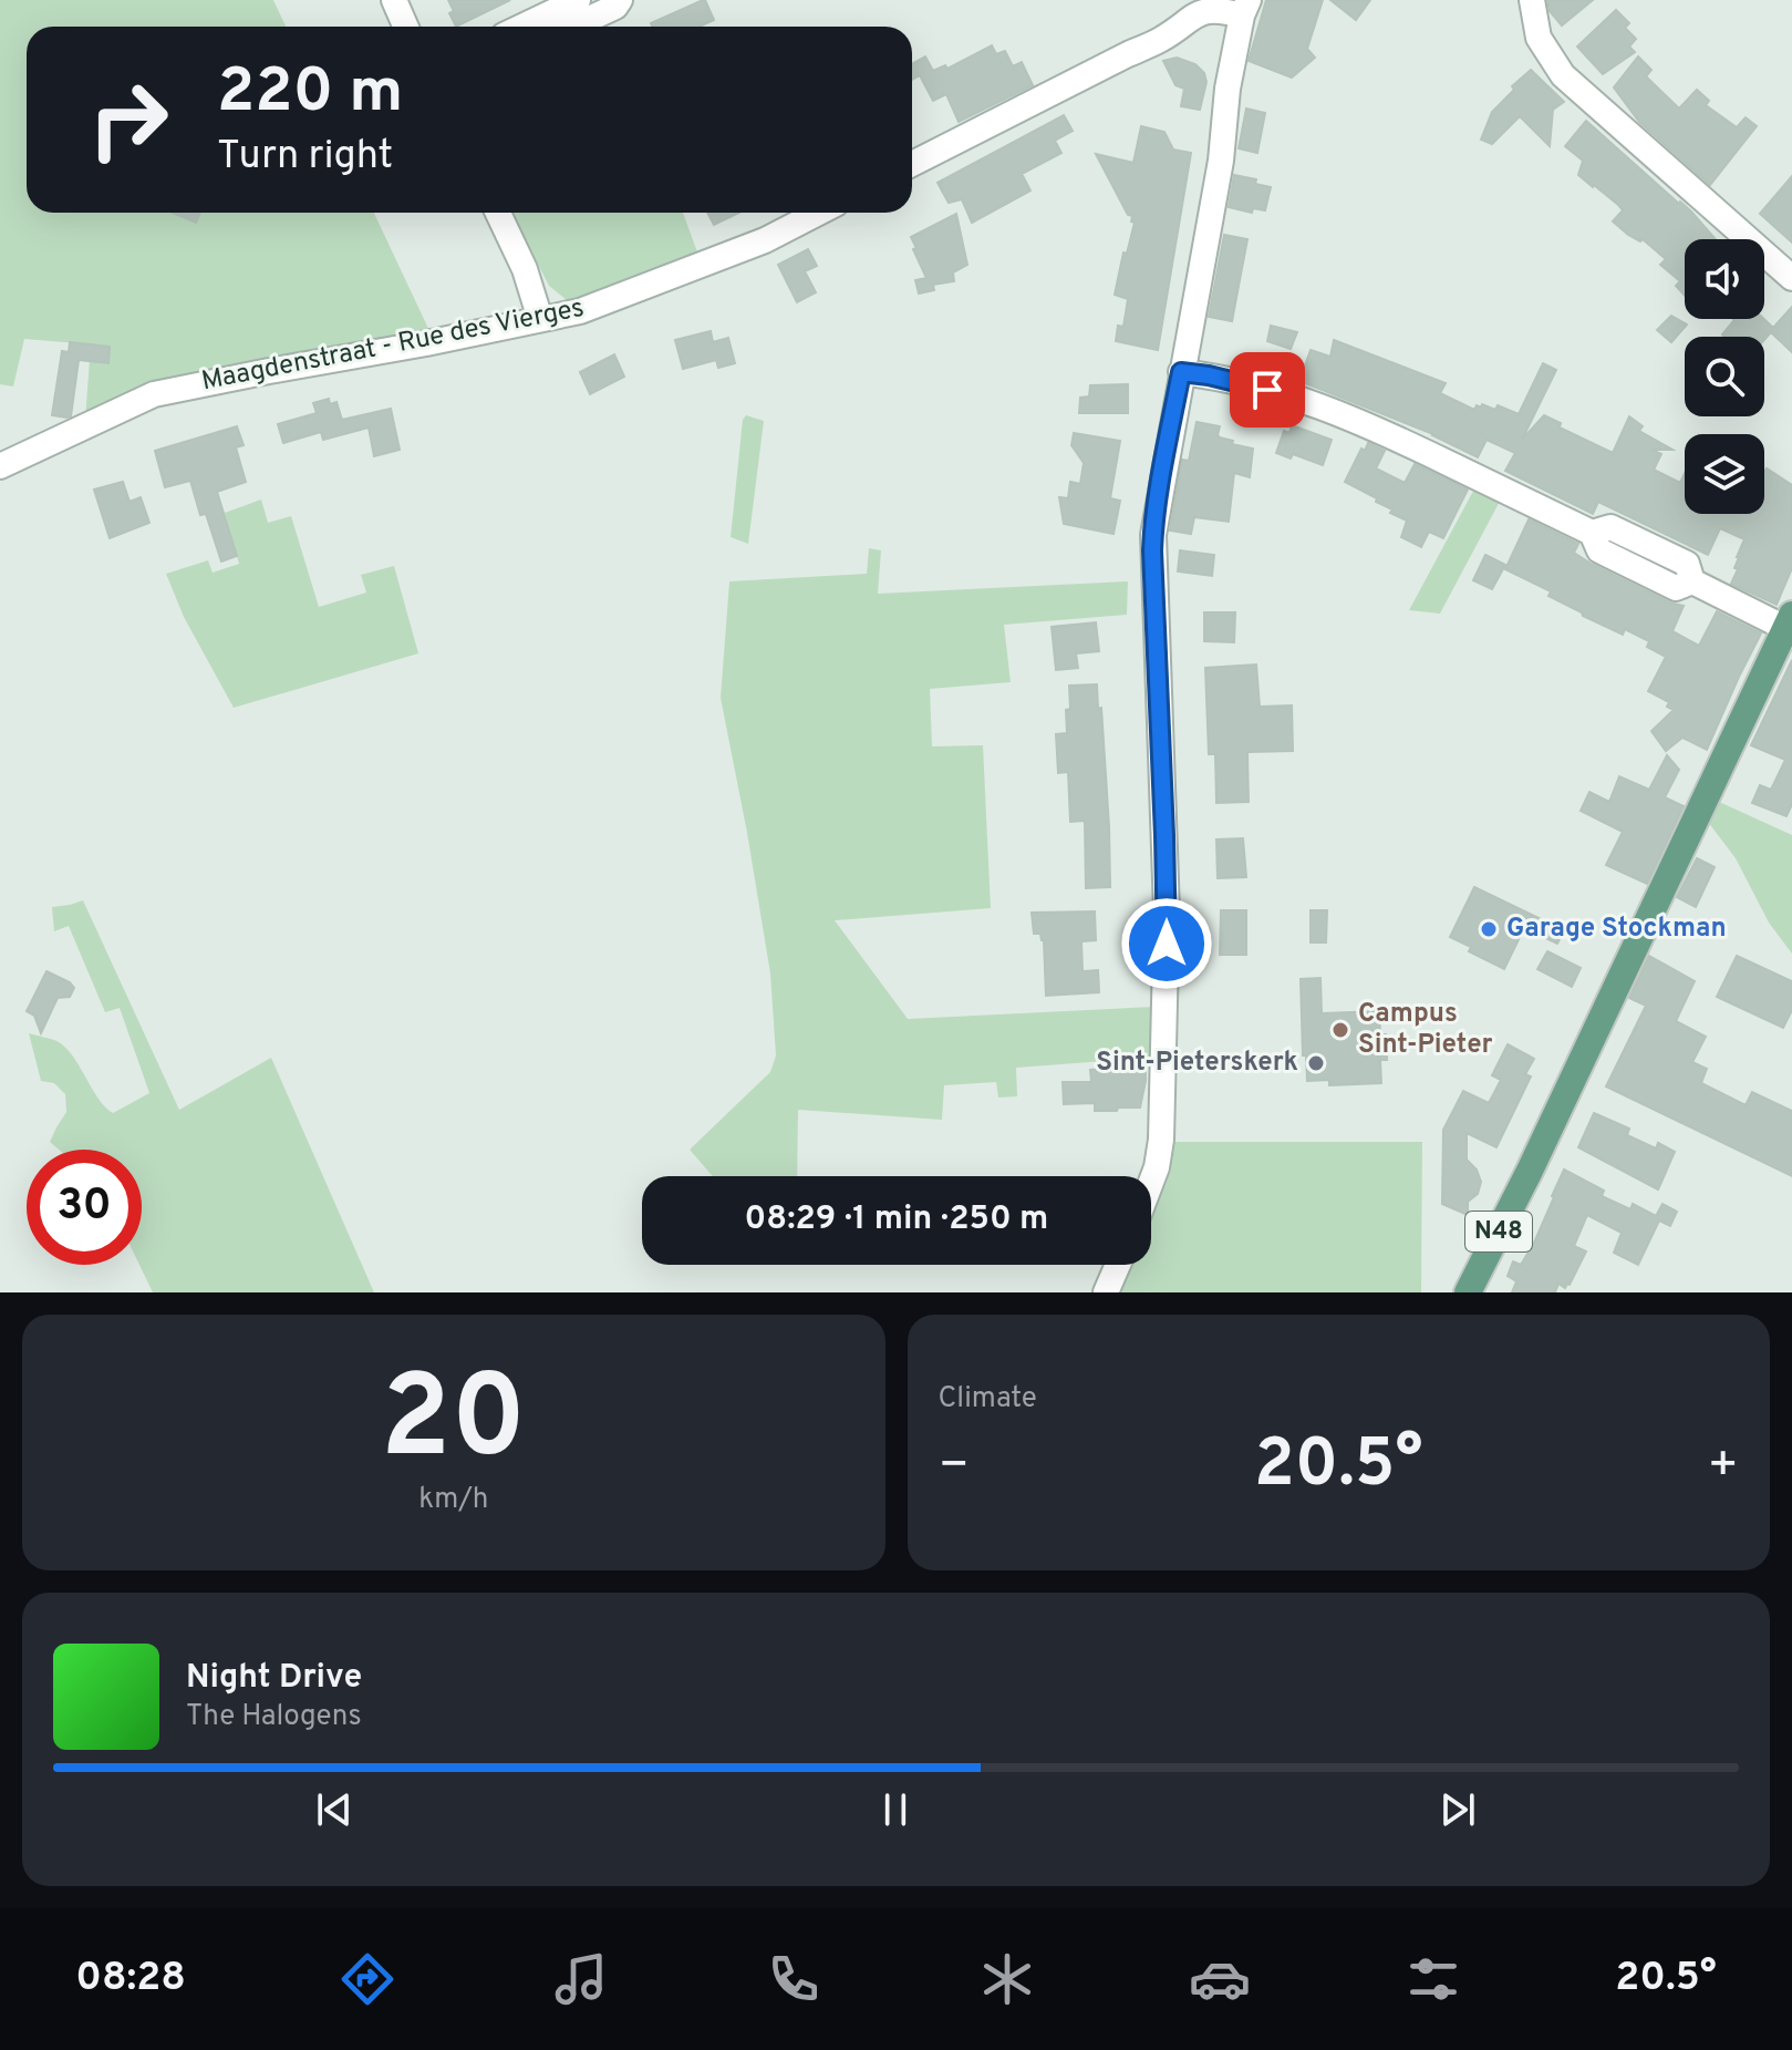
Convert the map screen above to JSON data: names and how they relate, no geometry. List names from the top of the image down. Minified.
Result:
{"streets":{"main road":["N48"],"street":["Maagdenstraat - Rue des Vierges"]},"places":["Garage Stockman","Campus Sint-Pieter","Sint-Pieterskerk"],"page":{"turn":["220 m","Turn right"],"limit":"30","trip":"08:29 · 1 min · 250 m","tile":[["20","km/h"],"Climate"],"heat":["−","20.5°","+"],"song":["Night Drive","The Halogens"],"tabs":["08:28","20.5°"]}}
